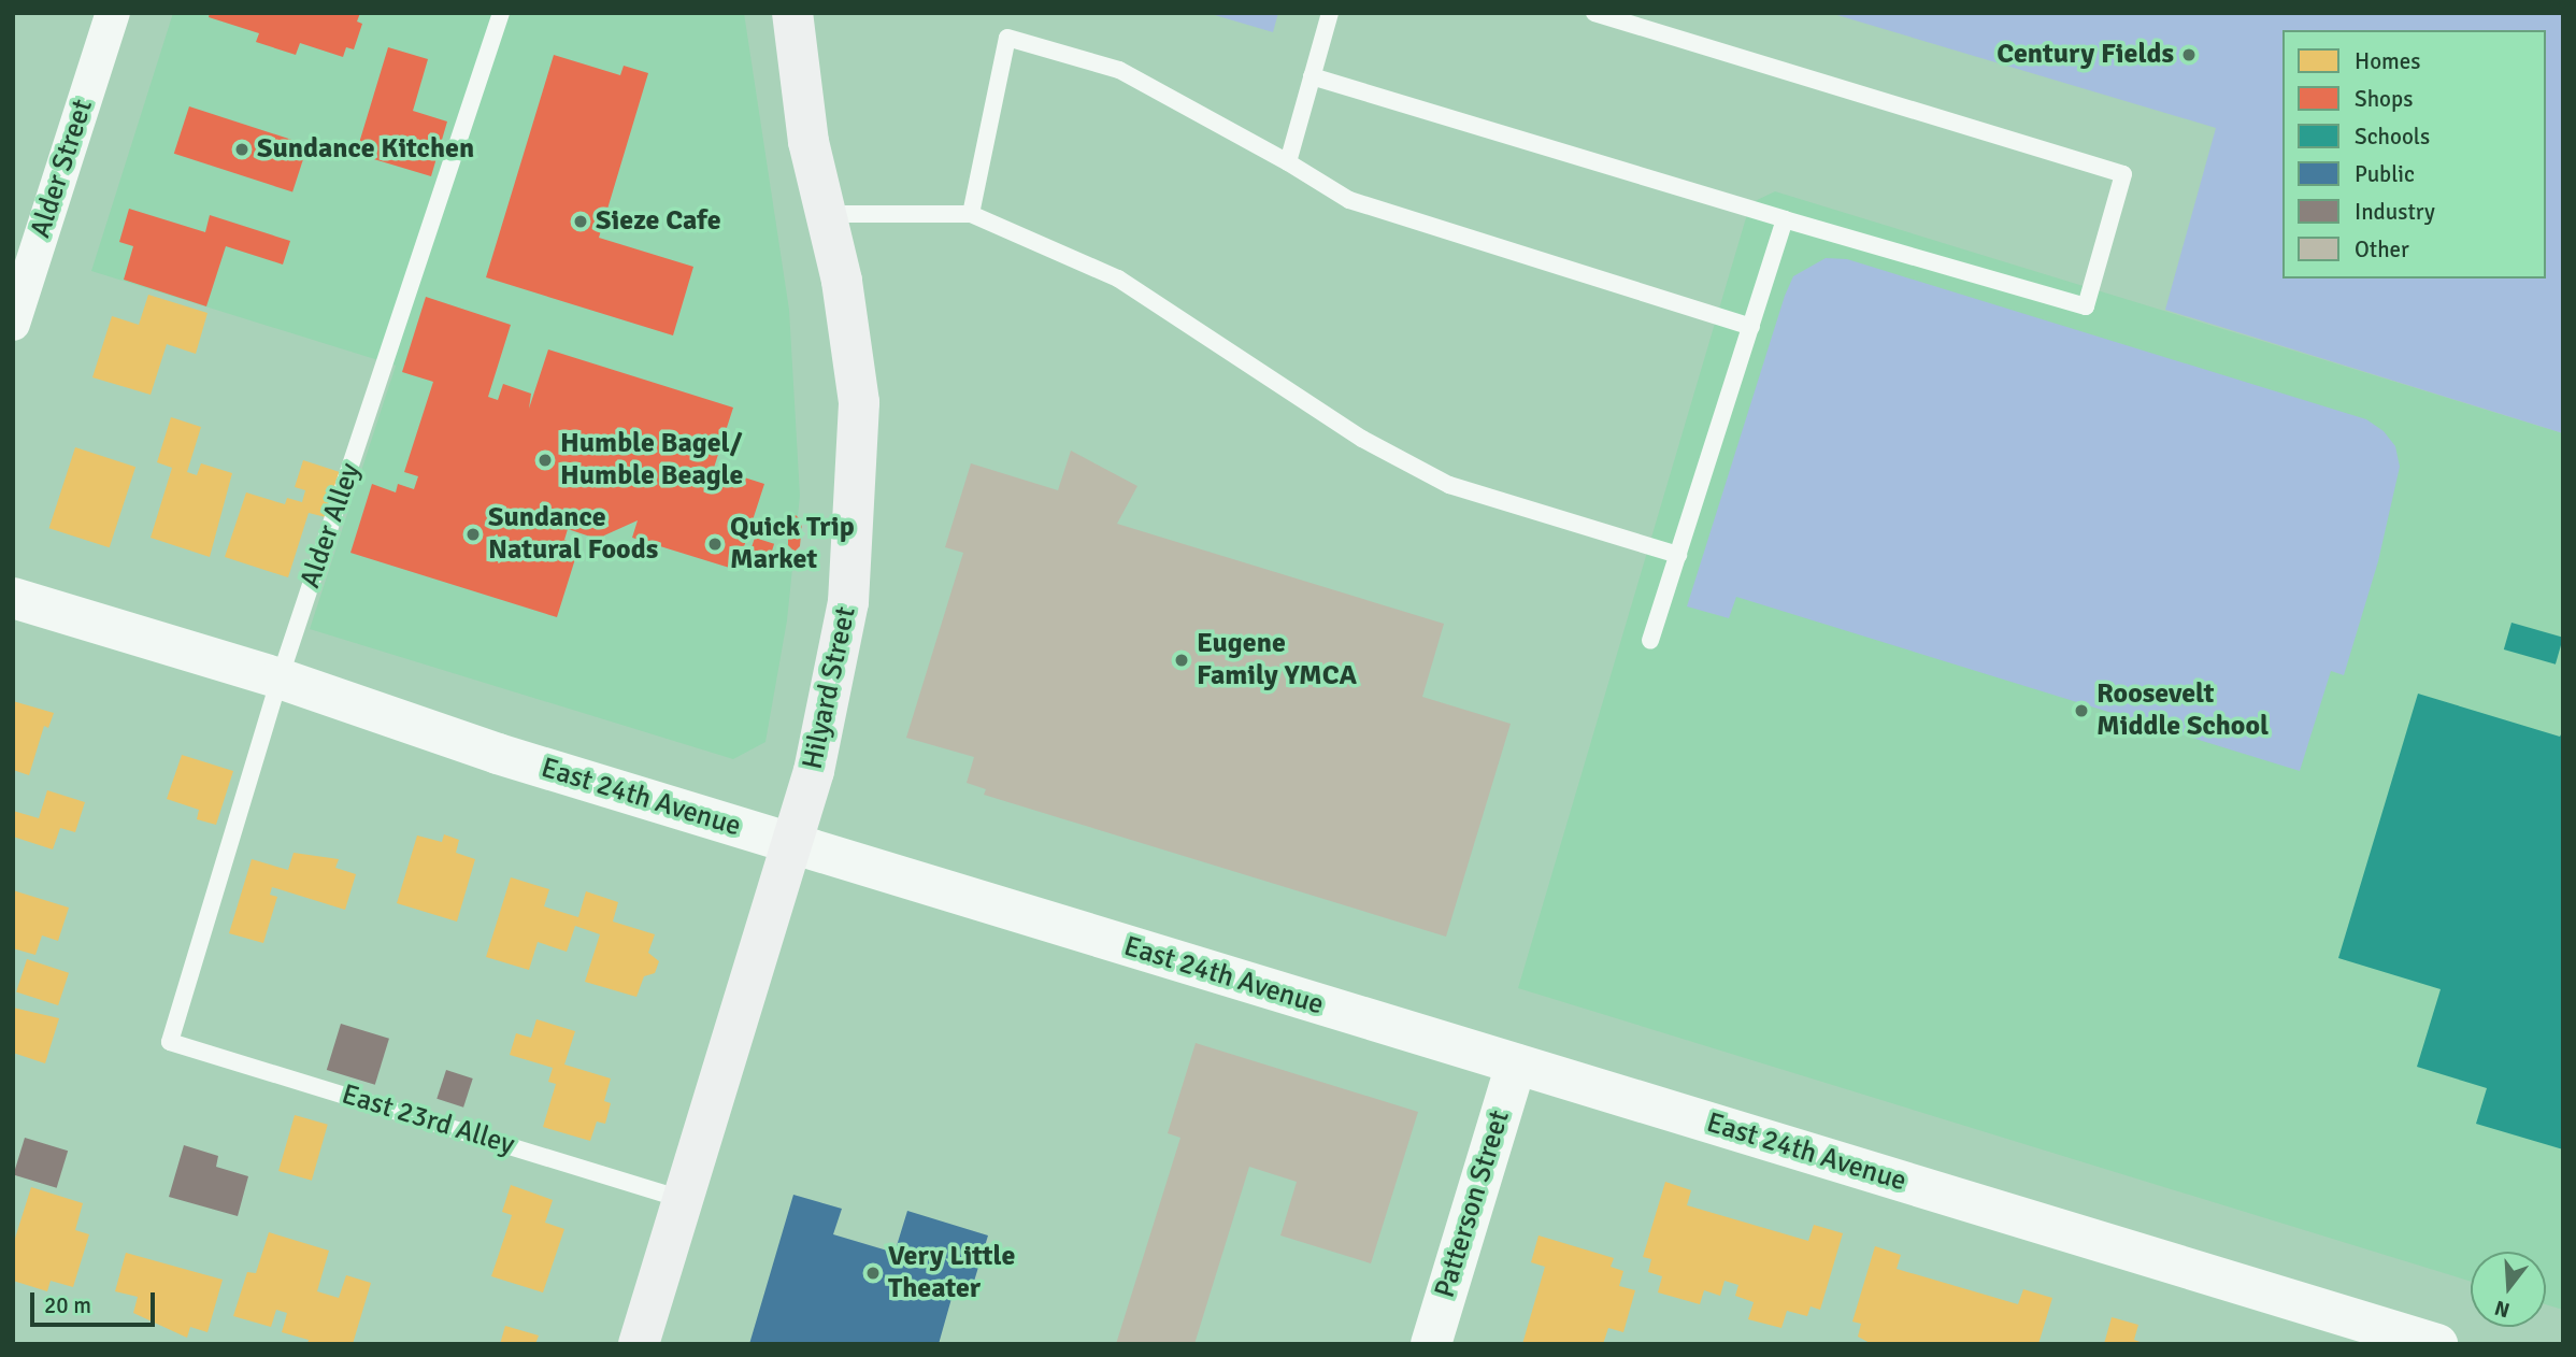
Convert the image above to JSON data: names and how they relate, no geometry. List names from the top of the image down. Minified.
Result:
{"streets":{"main road":["Hilyard Street"],"street":["Alder Street","East 24th Avenue","Patterson Street"],"lane":["Alder Alley","East 23rd Alley"]},"crossings":[["Alder Alley","East 24th Avenue"],["Alder Alley","East 23rd Alley"],["Hilyard Street","East 24th Avenue"],["Hilyard Street","East 23rd Alley"],["East 24th Avenue","Patterson Street"]],"places":["Century Fields","Sundance Kitchen","Sieze Cafe","Humble Bagel/ Humble Beagle","Sundance Natural Foods","Quick Trip Market","Eugene Family YMCA","Roosevelt Middle School","Very Little Theater"],"legend":["Homes","Shops","Schools","Public","Industry","Other"],"scale_bar":"20 m","north":"bottom"}
